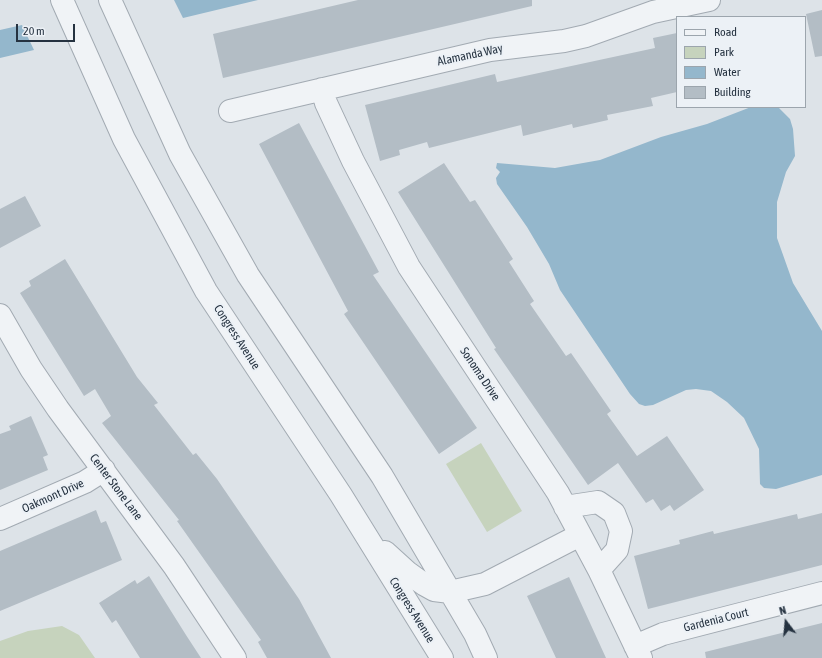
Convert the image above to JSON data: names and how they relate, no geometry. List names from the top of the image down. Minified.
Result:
{"streets":{"street":["Alamanda Way","Congress Avenue","Sonoma Drive","Center Stone Lane","Oakmont Drive","Gardenia Court"]},"crossings":[["Alamanda Way","Sonoma Drive"],["Sonoma Drive","Gardenia Court"],["Center Stone Lane","Oakmont Drive"]],"legend":["Road","Park","Water","Building"],"scale_bar":"20 m","north":"top"}
